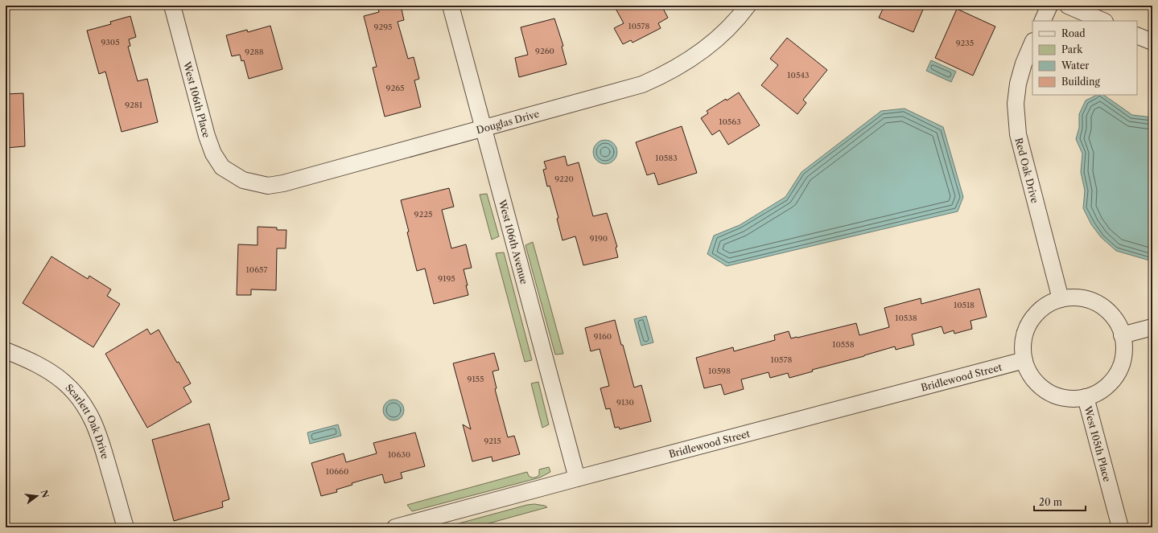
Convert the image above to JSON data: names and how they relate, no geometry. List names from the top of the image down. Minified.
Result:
{"streets":{"street":["West 106th Place","Douglas Drive","Red Oak Drive","West 106th Avenue","Bridlewood Street","Scarlett Oak Drive","West 105th Place"]},"crossings":[["West 106th Place","Douglas Drive"],["Douglas Drive","West 106th Avenue"],["Red Oak Drive","Bridlewood Street"],["Red Oak Drive","West 105th Place"],["West 106th Avenue","Bridlewood Street"],["Bridlewood Street","West 105th Place"]],"house_numbers":["10578","9295","9305","9235","9260","9288","10543","9265","9281","10563","10583","9220","9225","9190","10657","9195","10518","10538","9160","10558","10578","10598","9155","9130","9215","10630","10660"],"legend":["Road","Park","Water","Building"],"scale_bar":"20 m","north":"right"}
